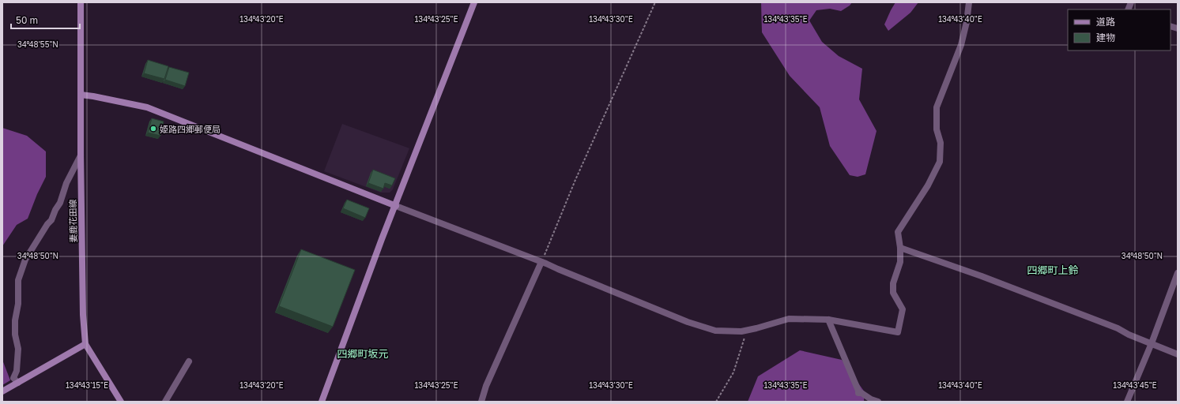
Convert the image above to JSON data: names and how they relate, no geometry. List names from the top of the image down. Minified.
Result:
{"streets":{"street":["妻鹿花田線"]},"districts":["四郷町上鈴","四郷町坂元"],"places":["姫路四郷郵便局"],"legend":["道路","建物"],"scale_bar":"50 m","coordinates":["134°43'20\"E","134°43'25\"E","134°43'30\"E","134°43'35\"E","134°43'40\"E","34°48'55\"N","34°48'50\"N","134°43'15\"E","134°43'45\"E"]}
